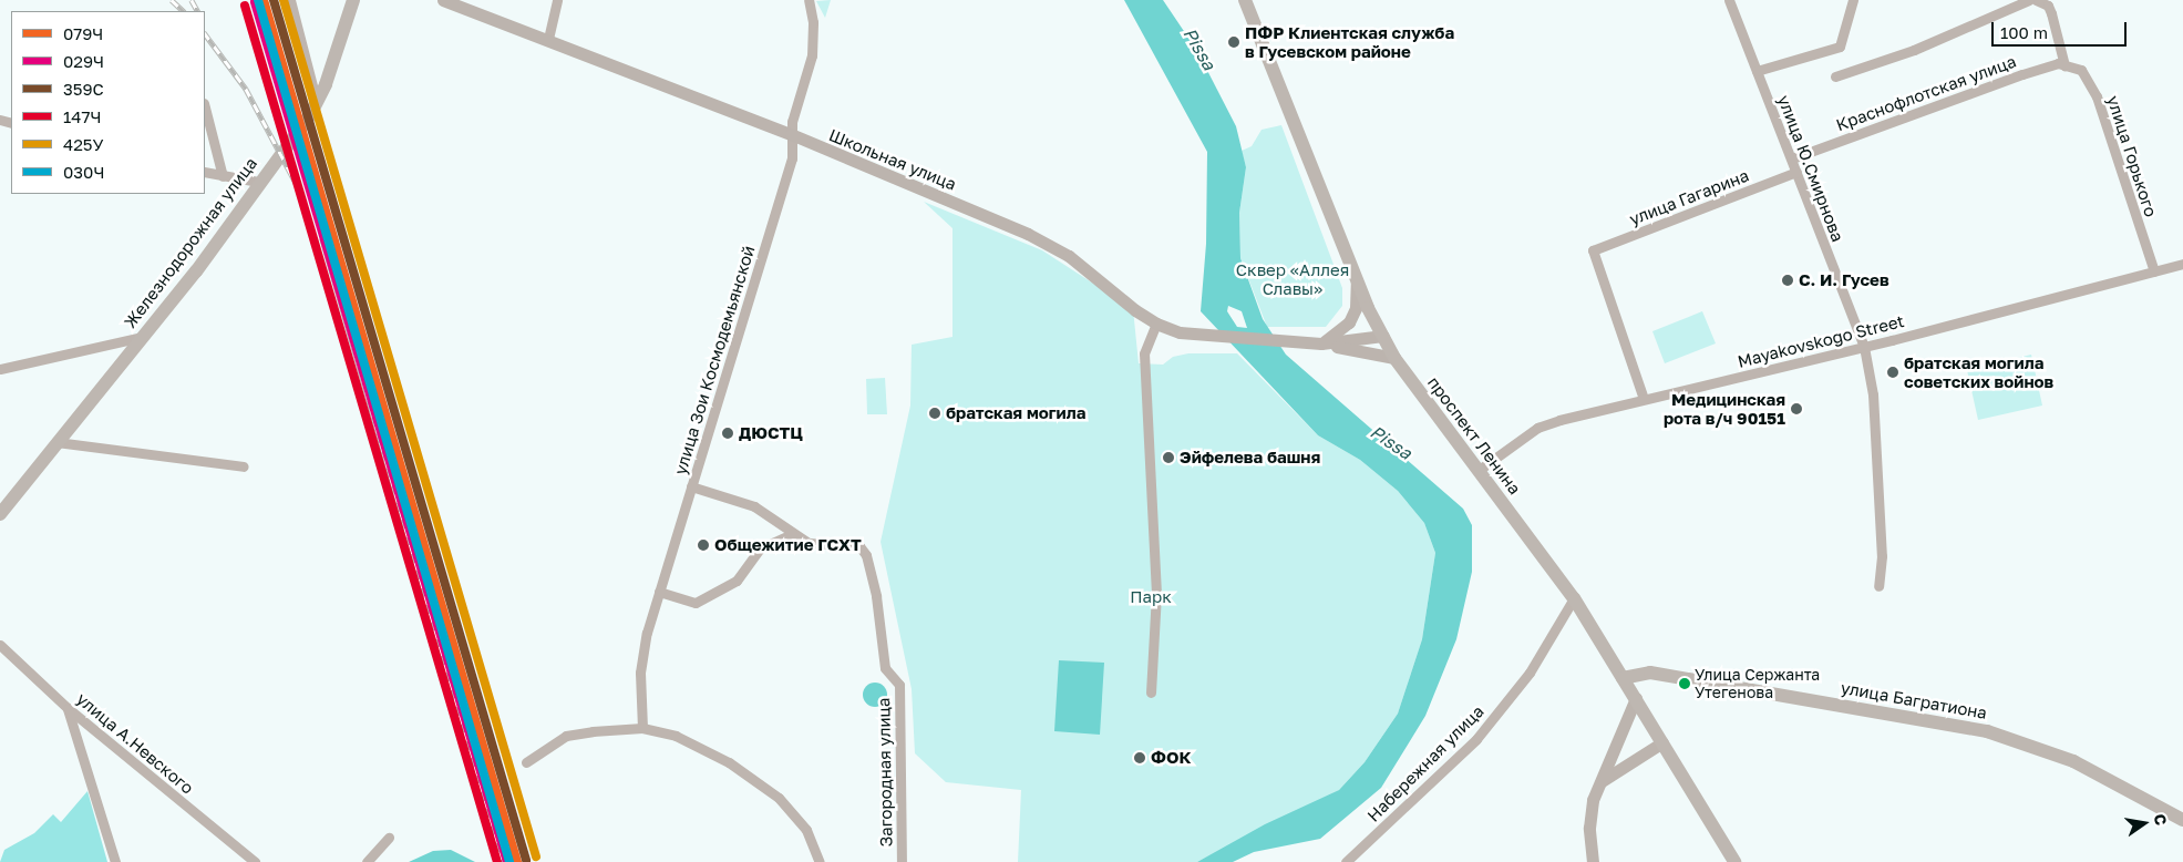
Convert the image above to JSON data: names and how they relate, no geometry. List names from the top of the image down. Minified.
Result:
{"streets":{"main road":["Школьная улица","Железнодорожная улица","проспект Ленина","улица Багратиона"],"street":["Краснофлотская улица","улица Горького","улица Ю.Смирнова","улица Гагарина","Mayakovskogo Street","улица Зои Космодемьянской","улица А.Невского","Набережная улица","Загородная улица"]},"crossings":[["Краснофлотская улица","улица Горького"],["Краснофлотская улица","улица Ю.Смирнова"],["улица Горького","Mayakovskogo Street"],["Школьная улица","улица Зои Космодемьянской"],["Школьная улица","проспект Ленина"],["улица Ю.Смирнова","улица Гагарина"],["улица Ю.Смирнова","Mayakovskogo Street"],["улица Гагарина","Mayakovskogo Street"],["Mayakovskogo Street","проспект Ленина"],["проспект Ленина","улица Багратиона"],["проспект Ленина","Набережная улица"]],"water":["Pissa"],"parks":["Сквер «Аллея Славы»","Парк"],"places":["ПФР Клиентская служба в Гусевском районе","С. И. Гусев","братская могила советских войнов","Медицинская рота в/ч 90151","братская могила","ДЮСТЦ","Эйфелева башня","Общежитие ГСХТ","Улица Сержанта Утегенова","ФОК"],"lines":["transit line 079Ч","transit line 359С","transit line 425У","transit line 030Ч","transit line 029Ч","transit line 147Ч"],"legend":["079Ч","029Ч","359С","147Ч","425У","030Ч"],"scale_bar":"100 m","north":"right"}
